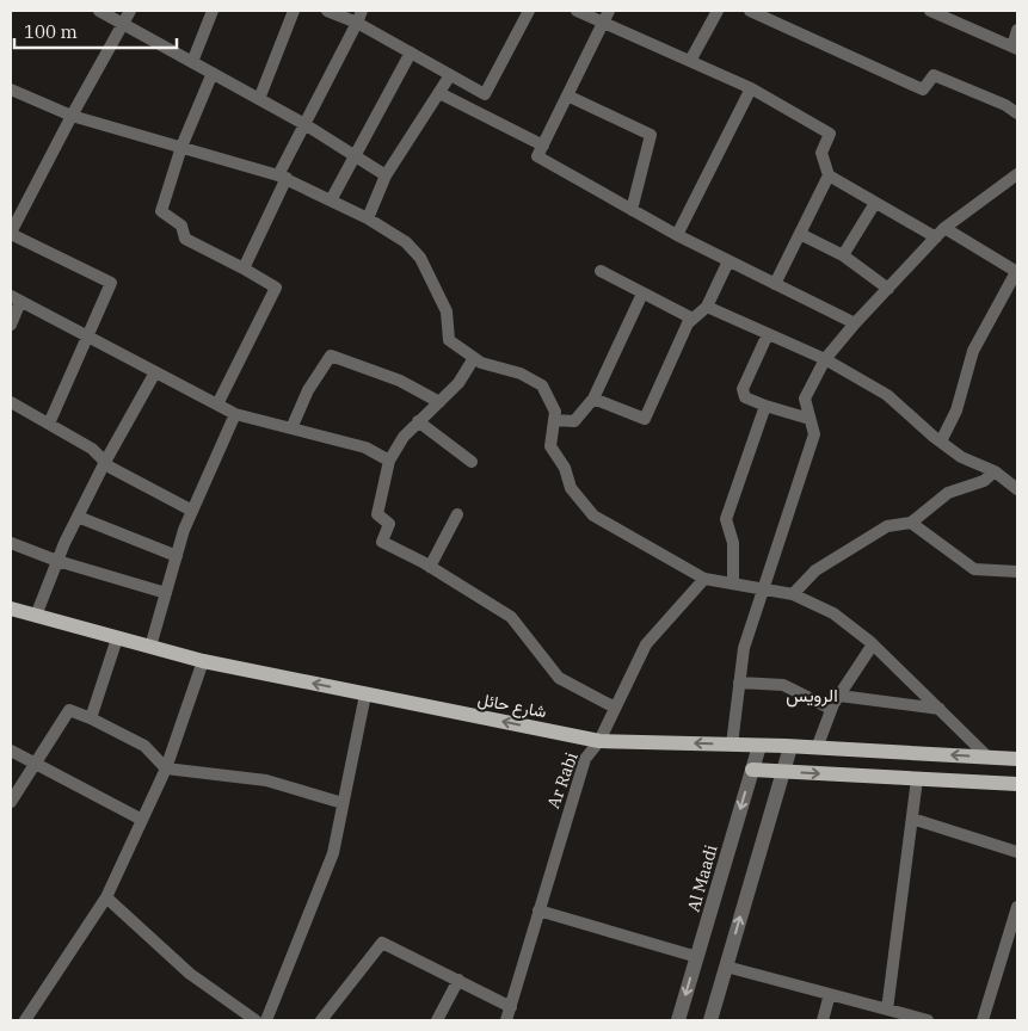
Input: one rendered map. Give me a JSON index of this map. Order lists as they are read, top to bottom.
{
  "streets": {
    "main road": ["شارع حائل"],
    "street": ["Ar Rabi", "Al Maadi"]
  },
  "crossings": [
    ["شارع حائل", "Ar Rabi"],
    ["شارع حائل", "Al Maadi"]
  ],
  "one_way": ["شارع حائل"],
  "districts": ["الرويس"],
  "scale_bar": "100 m"
}
